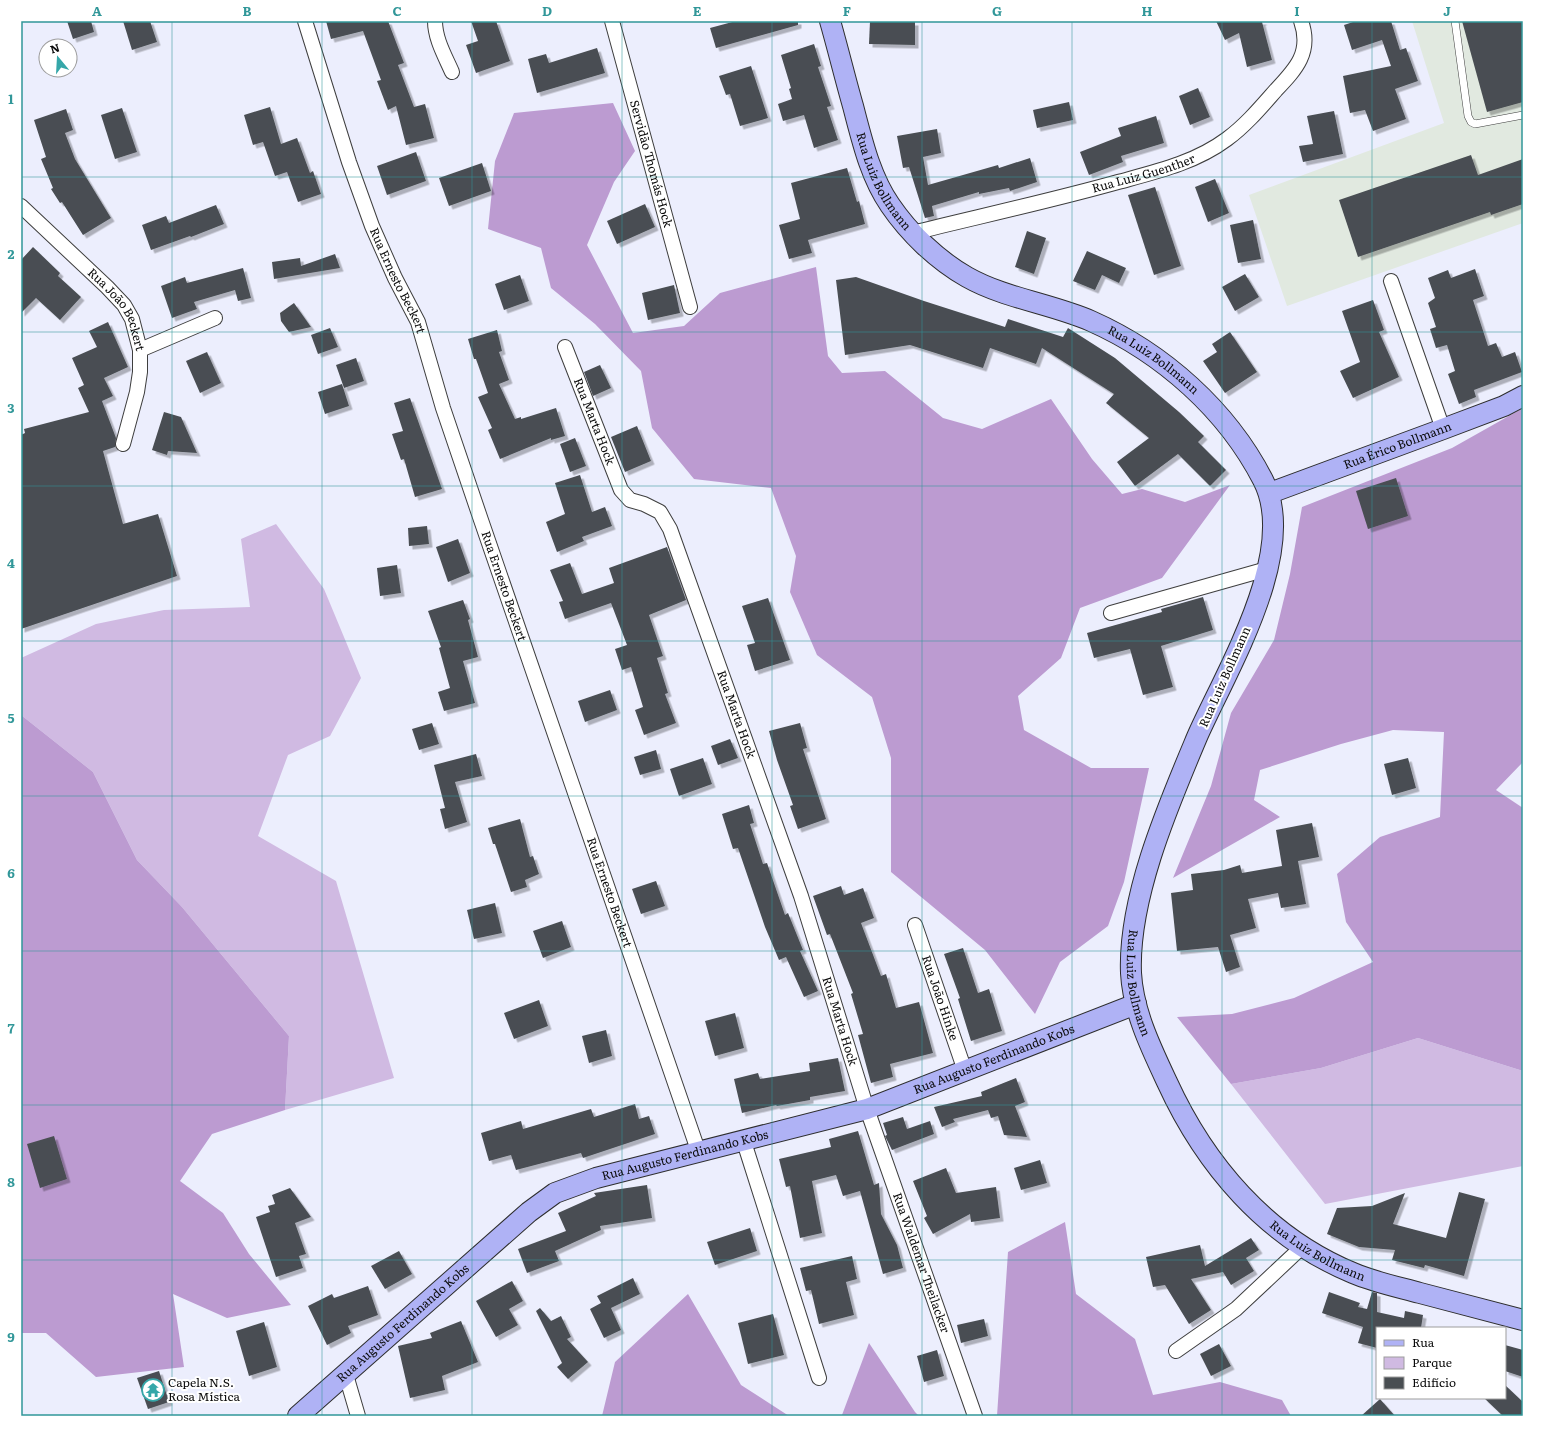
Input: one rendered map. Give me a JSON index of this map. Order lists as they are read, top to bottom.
{
  "streets": {
    "main road": ["Rua Luiz Bollmann", "Rua Érico Bollmann", "Rua Augusto Ferdinando Kobs"],
    "street": [
      "Servidão Thomás Hock",
      "Rua Luiz Guenther",
      "Rua Ernesto Beckert",
      "Rua João Beckert",
      "Rua Marta Hock",
      "Rua João Hinke",
      "Rua Waldemar Theilacker"
    ]
  },
  "crossings": [
    ["Rua Luiz Guenther", "Rua Luiz Bollmann"],
    ["Rua Luiz Bollmann", "Rua Érico Bollmann"],
    ["Rua Luiz Bollmann", "Rua Augusto Ferdinando Kobs"],
    ["Rua Ernesto Beckert", "Rua Augusto Ferdinando Kobs"],
    ["Rua Marta Hock", "Rua Augusto Ferdinando Kobs"],
    ["Rua Marta Hock", "Rua Waldemar Theilacker"],
    ["Rua João Hinke", "Rua Augusto Ferdinando Kobs"],
    ["Rua Augusto Ferdinando Kobs", "Rua Waldemar Theilacker"]
  ],
  "places": {
    "temple": ["Capela N.S. Rosa Mística"]
  },
  "legend": ["Rua", "Parque", "Edifício"],
  "north": "top",
  "grid": {
    "columns": [
      "A",
      "B",
      "C",
      "D",
      "E",
      "F",
      "G",
      "H",
      "I",
      "J"
    ],
    "rows": [
      "1",
      "2",
      "3",
      "4",
      "5",
      "6",
      "7",
      "8",
      "9"
    ]
  }
}
